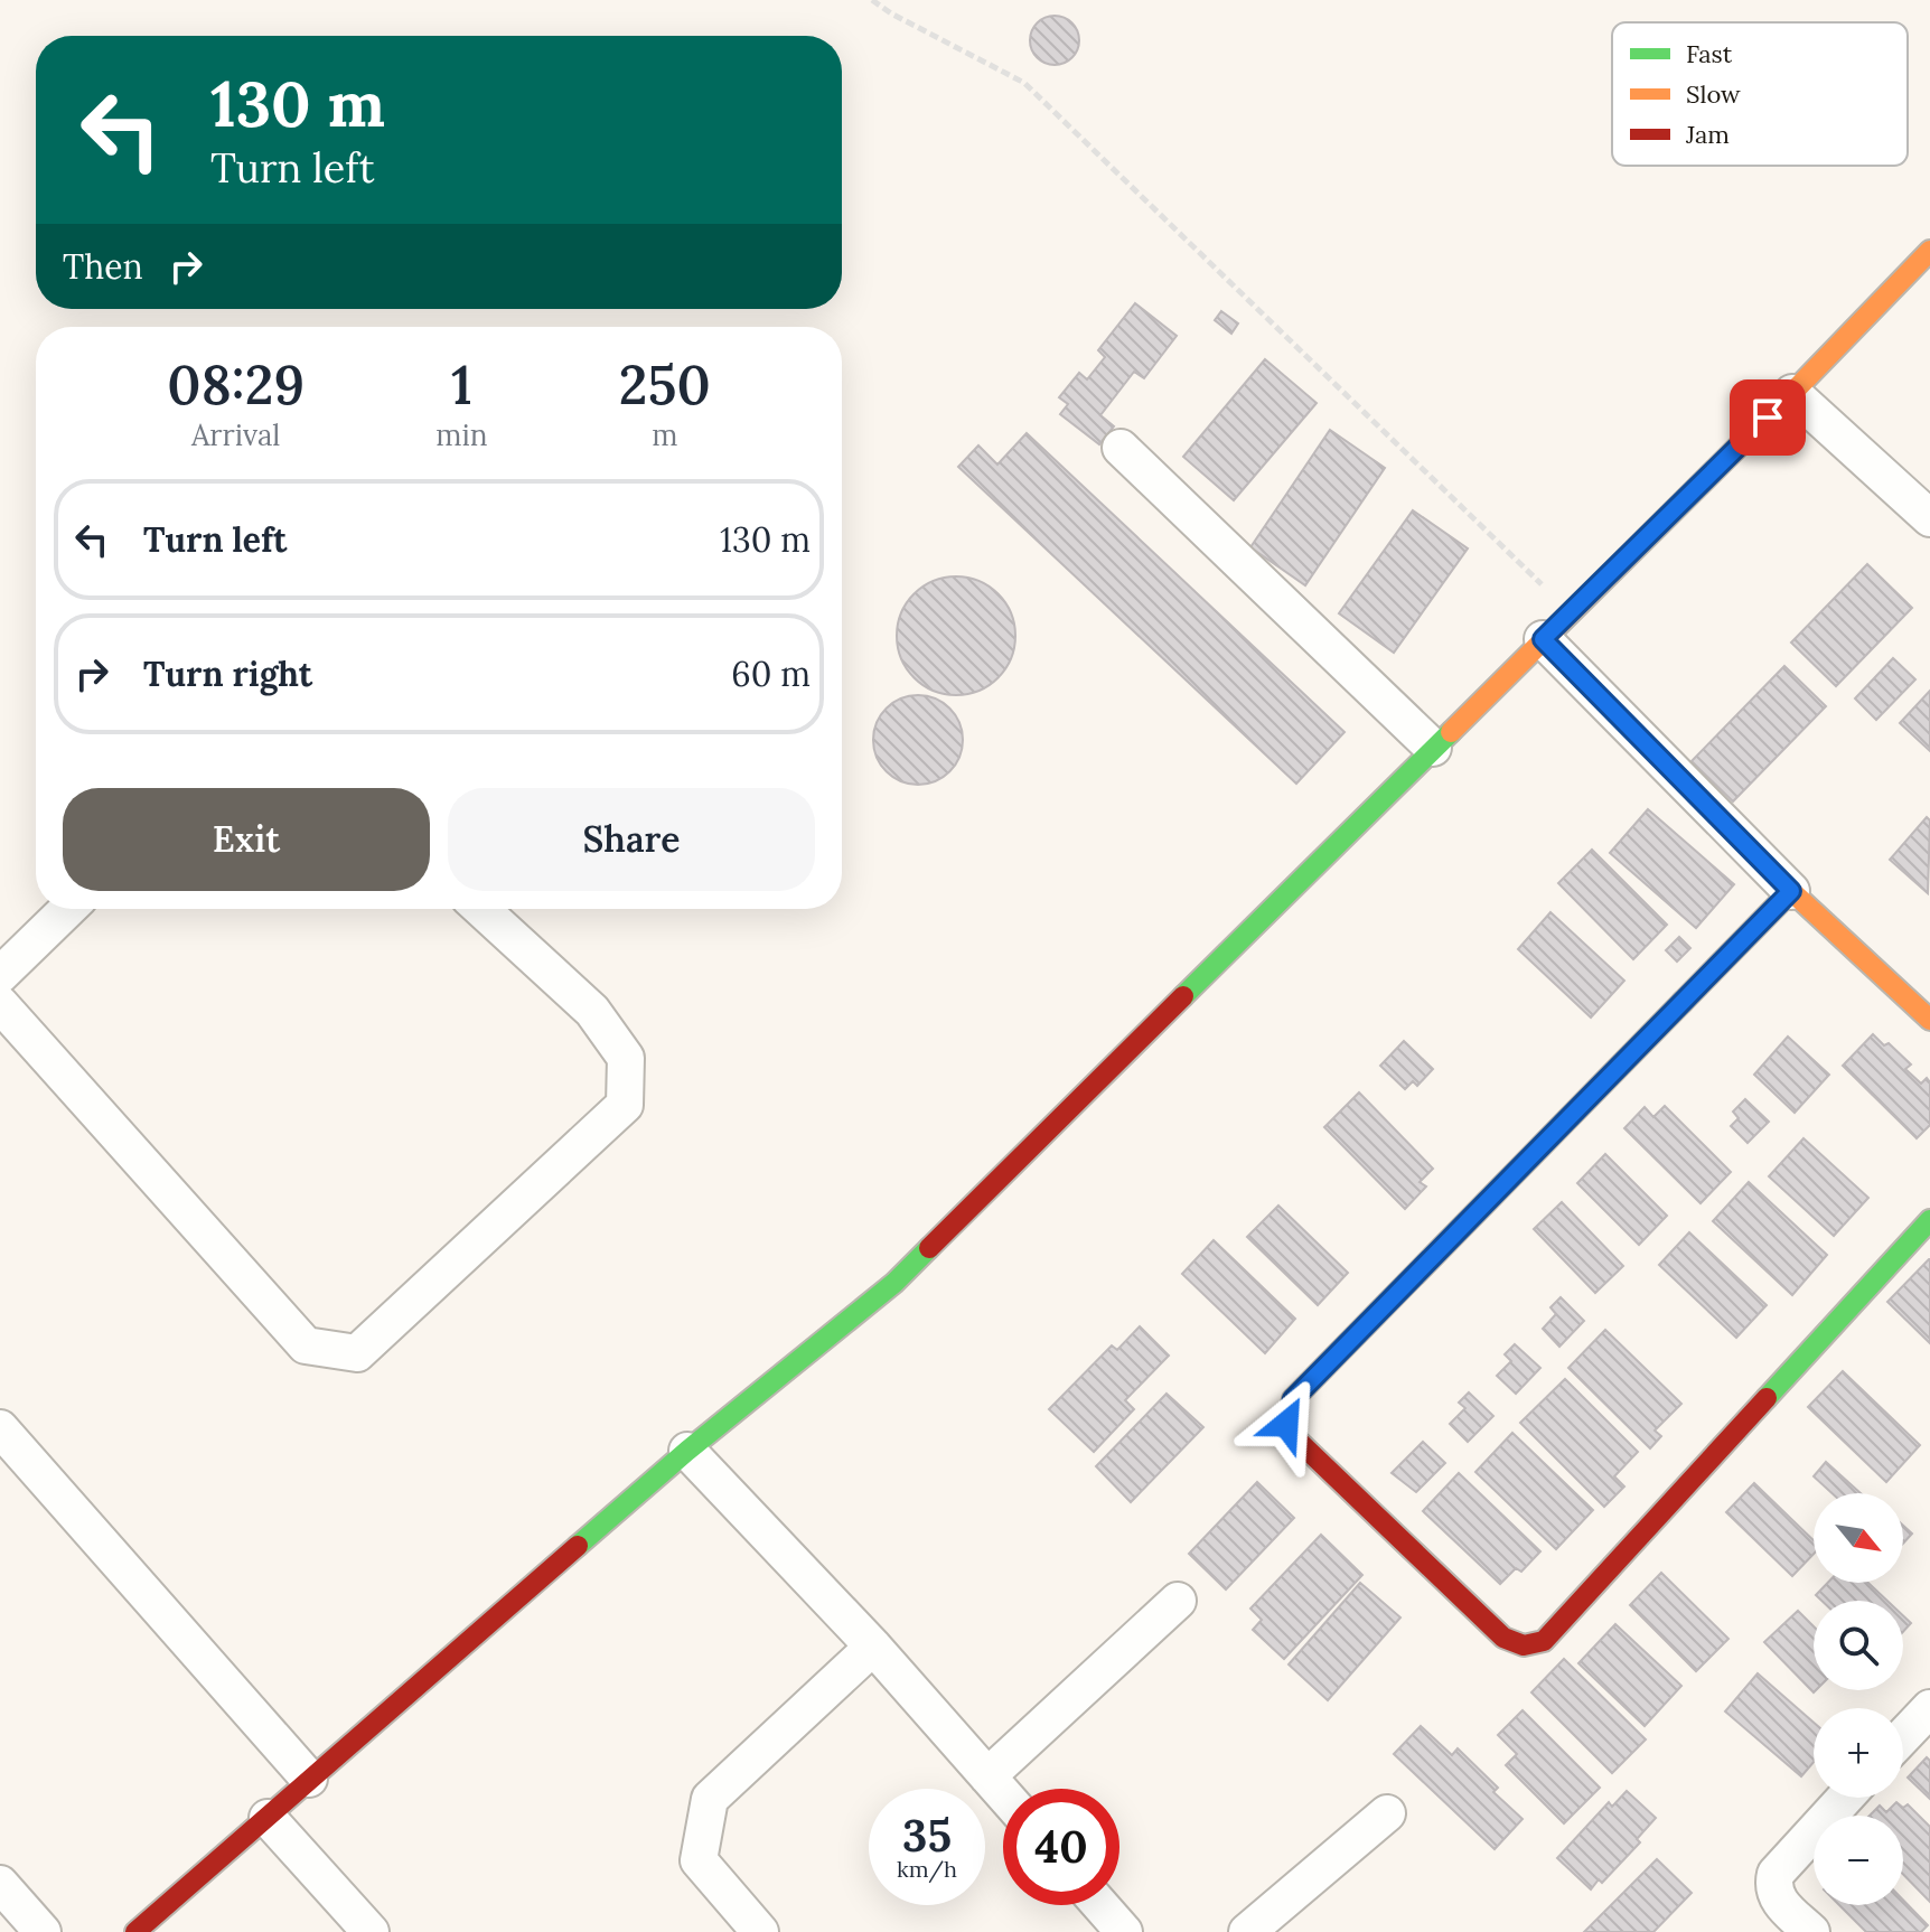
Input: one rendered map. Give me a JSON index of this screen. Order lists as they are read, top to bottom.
{
  "legend": ["Fast", "Slow", "Jam"],
  "north": "bottom right",
  "page": {
    "turn": ["130 m", "Turn left"],
    "then": "Then",
    "eta": [
      "08:29",
      "Arrival",
      "1",
      "min",
      "250",
      "m"
    ],
    "list": [
      {
        "name": "Turn left",
        "value": "130 m"
      },
      {
        "name": "Turn right",
        "value": "60 m"
      }
    ],
    "buttons": ["Exit", "Share"],
    "map_buttons": ["+", "−"],
    "speed": "35 km/h",
    "limit": "40"
  }
}
